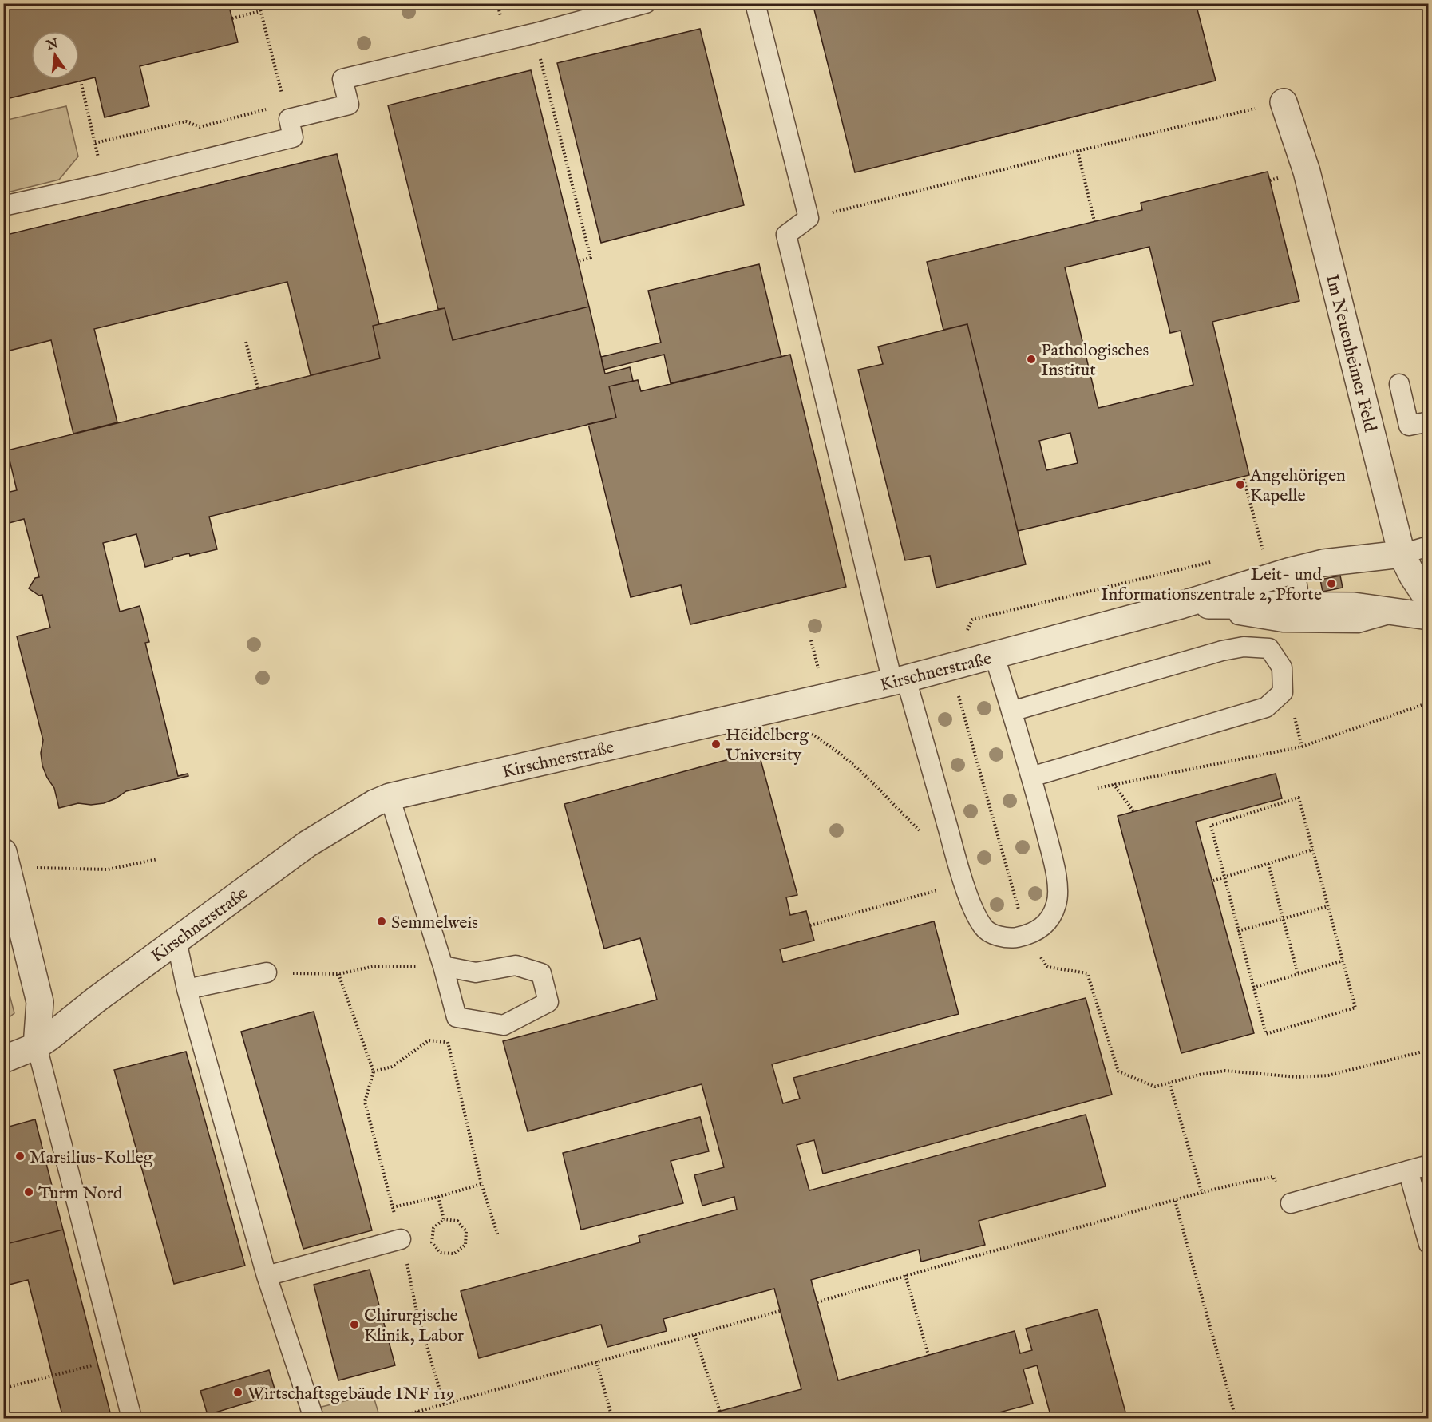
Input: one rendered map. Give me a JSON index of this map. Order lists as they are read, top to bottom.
{
  "streets": {
    "street": ["Im Neuenheimer Feld", "Kirschnerstraße"]
  },
  "crossings": [
    ["Im Neuenheimer Feld", "Kirschnerstraße"]
  ],
  "places": [
    "Pathologisches Institut",
    "Angehörigen Kapelle",
    "Leit- und Informationszentrale 2, Pforte",
    "Heidelberg University",
    "Semmelweis",
    "Marsilius-Kolleg",
    "Turm Nord",
    "Chirurgische Klinik, Labor",
    "Wirtschaftsgebäude INF 119"
  ],
  "north": "top"
}
